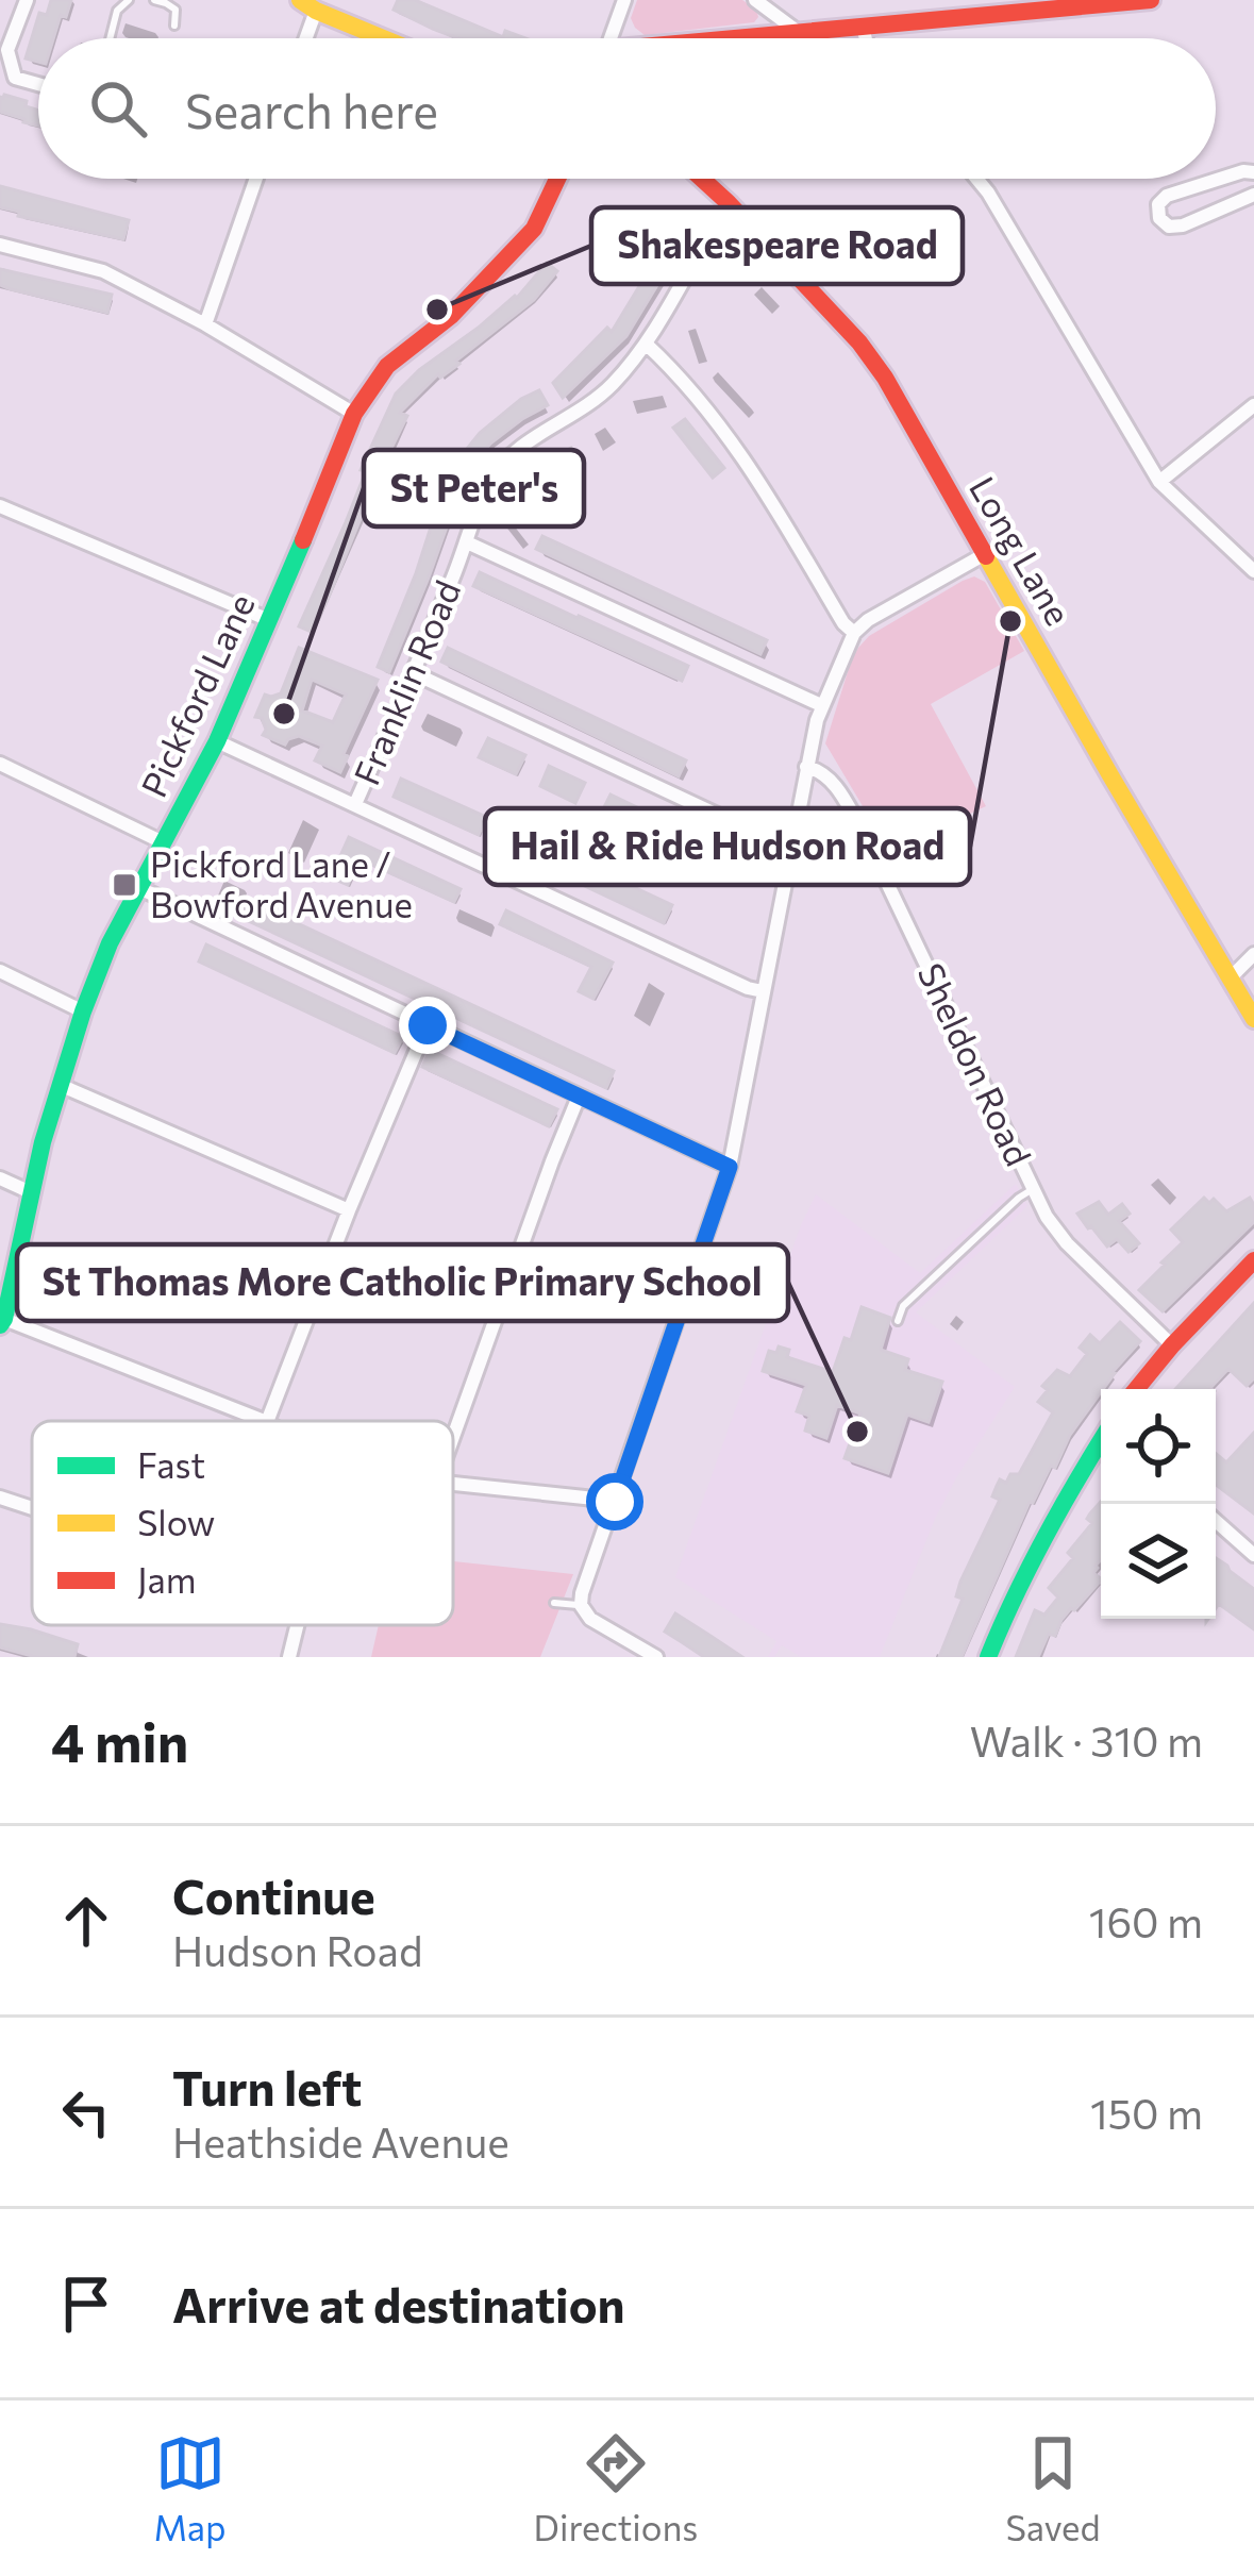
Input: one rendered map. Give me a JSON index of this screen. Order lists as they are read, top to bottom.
{
  "streets": {
    "street": [
      "Long Lane",
      "Franklin Road",
      "Pickford Lane",
      "Sheldon Road"
    ]
  },
  "crossings": [
    ["Long Lane", "Franklin Road"]
  ],
  "places": {
    "other": [
      "Shakespeare Road",
      "Hail & Ride Hudson Road",
      "St Peter's",
      "St Thomas More Catholic Primary School"
    ],
    "transit": ["Pickford Lane / Bowford Avenue"]
  },
  "legend": ["Fast", "Slow", "Jam"],
  "page": {
    "search": "Search here",
    "heading": ["4 min", "Walk · 310 m"],
    "list": [
      ["Continue", "Hudson Road", "160 m"],
      ["Turn left", "Heathside Avenue", "150 m"],
      "Arrive at destination"
    ],
    "nav": ["Map", "Directions", "Saved"]
  }
}
